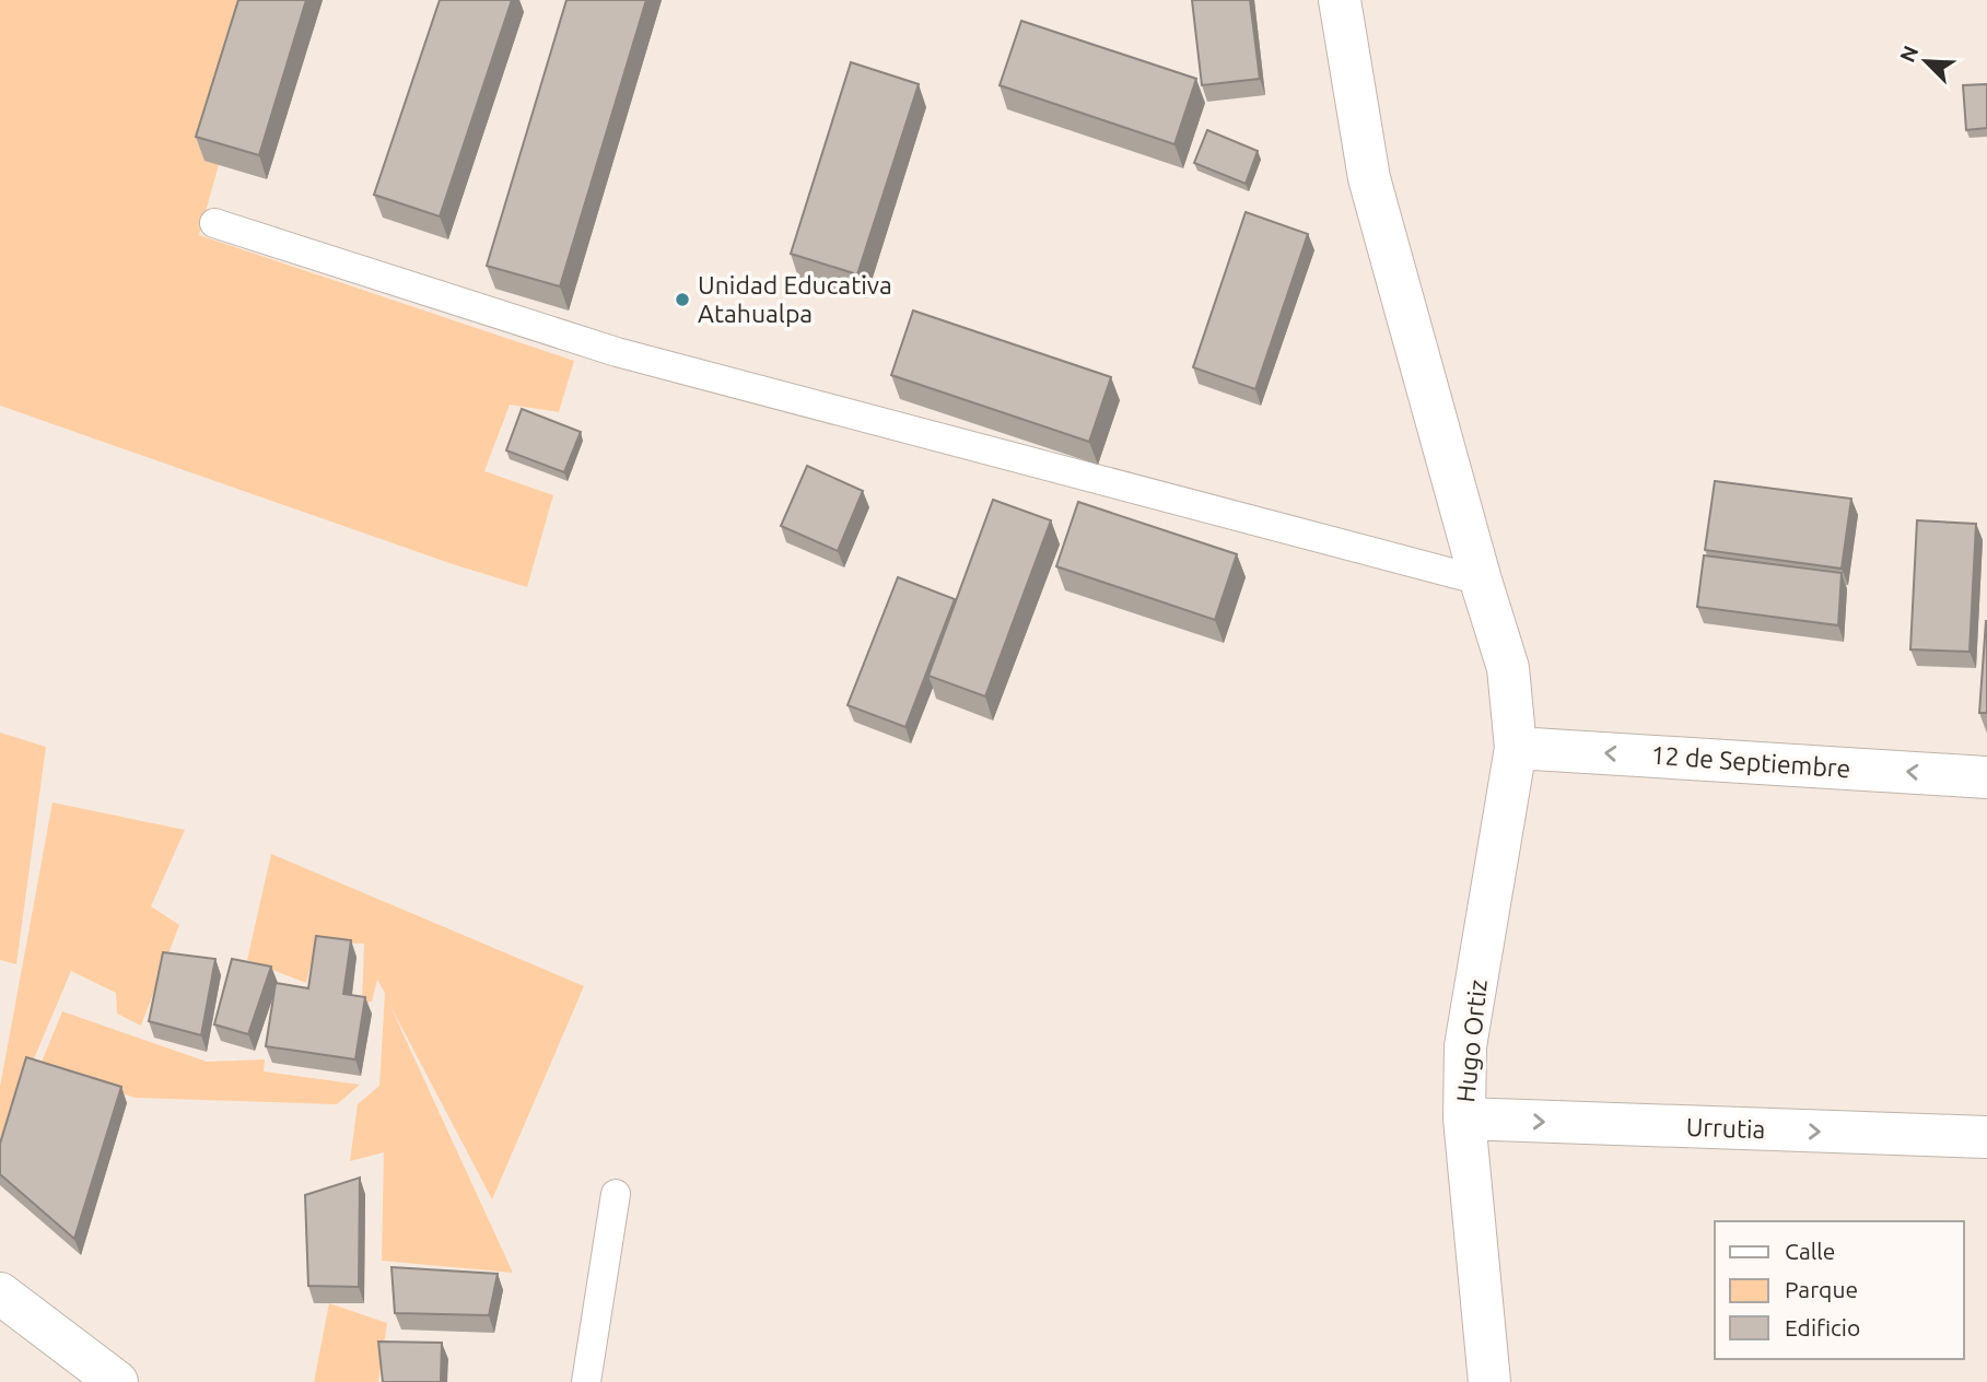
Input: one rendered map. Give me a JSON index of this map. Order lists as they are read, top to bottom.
{
  "streets": {
    "street": ["12 de Septiembre", "Hugo Ortiz", "Urrutia"]
  },
  "crossings": [
    ["12 de Septiembre", "Hugo Ortiz"],
    ["Hugo Ortiz", "Urrutia"]
  ],
  "one_way": ["12 de Septiembre", "Urrutia"],
  "places": ["Unidad Educativa Atahualpa"],
  "legend": ["Calle", "Parque", "Edificio"],
  "north": "top left"
}
